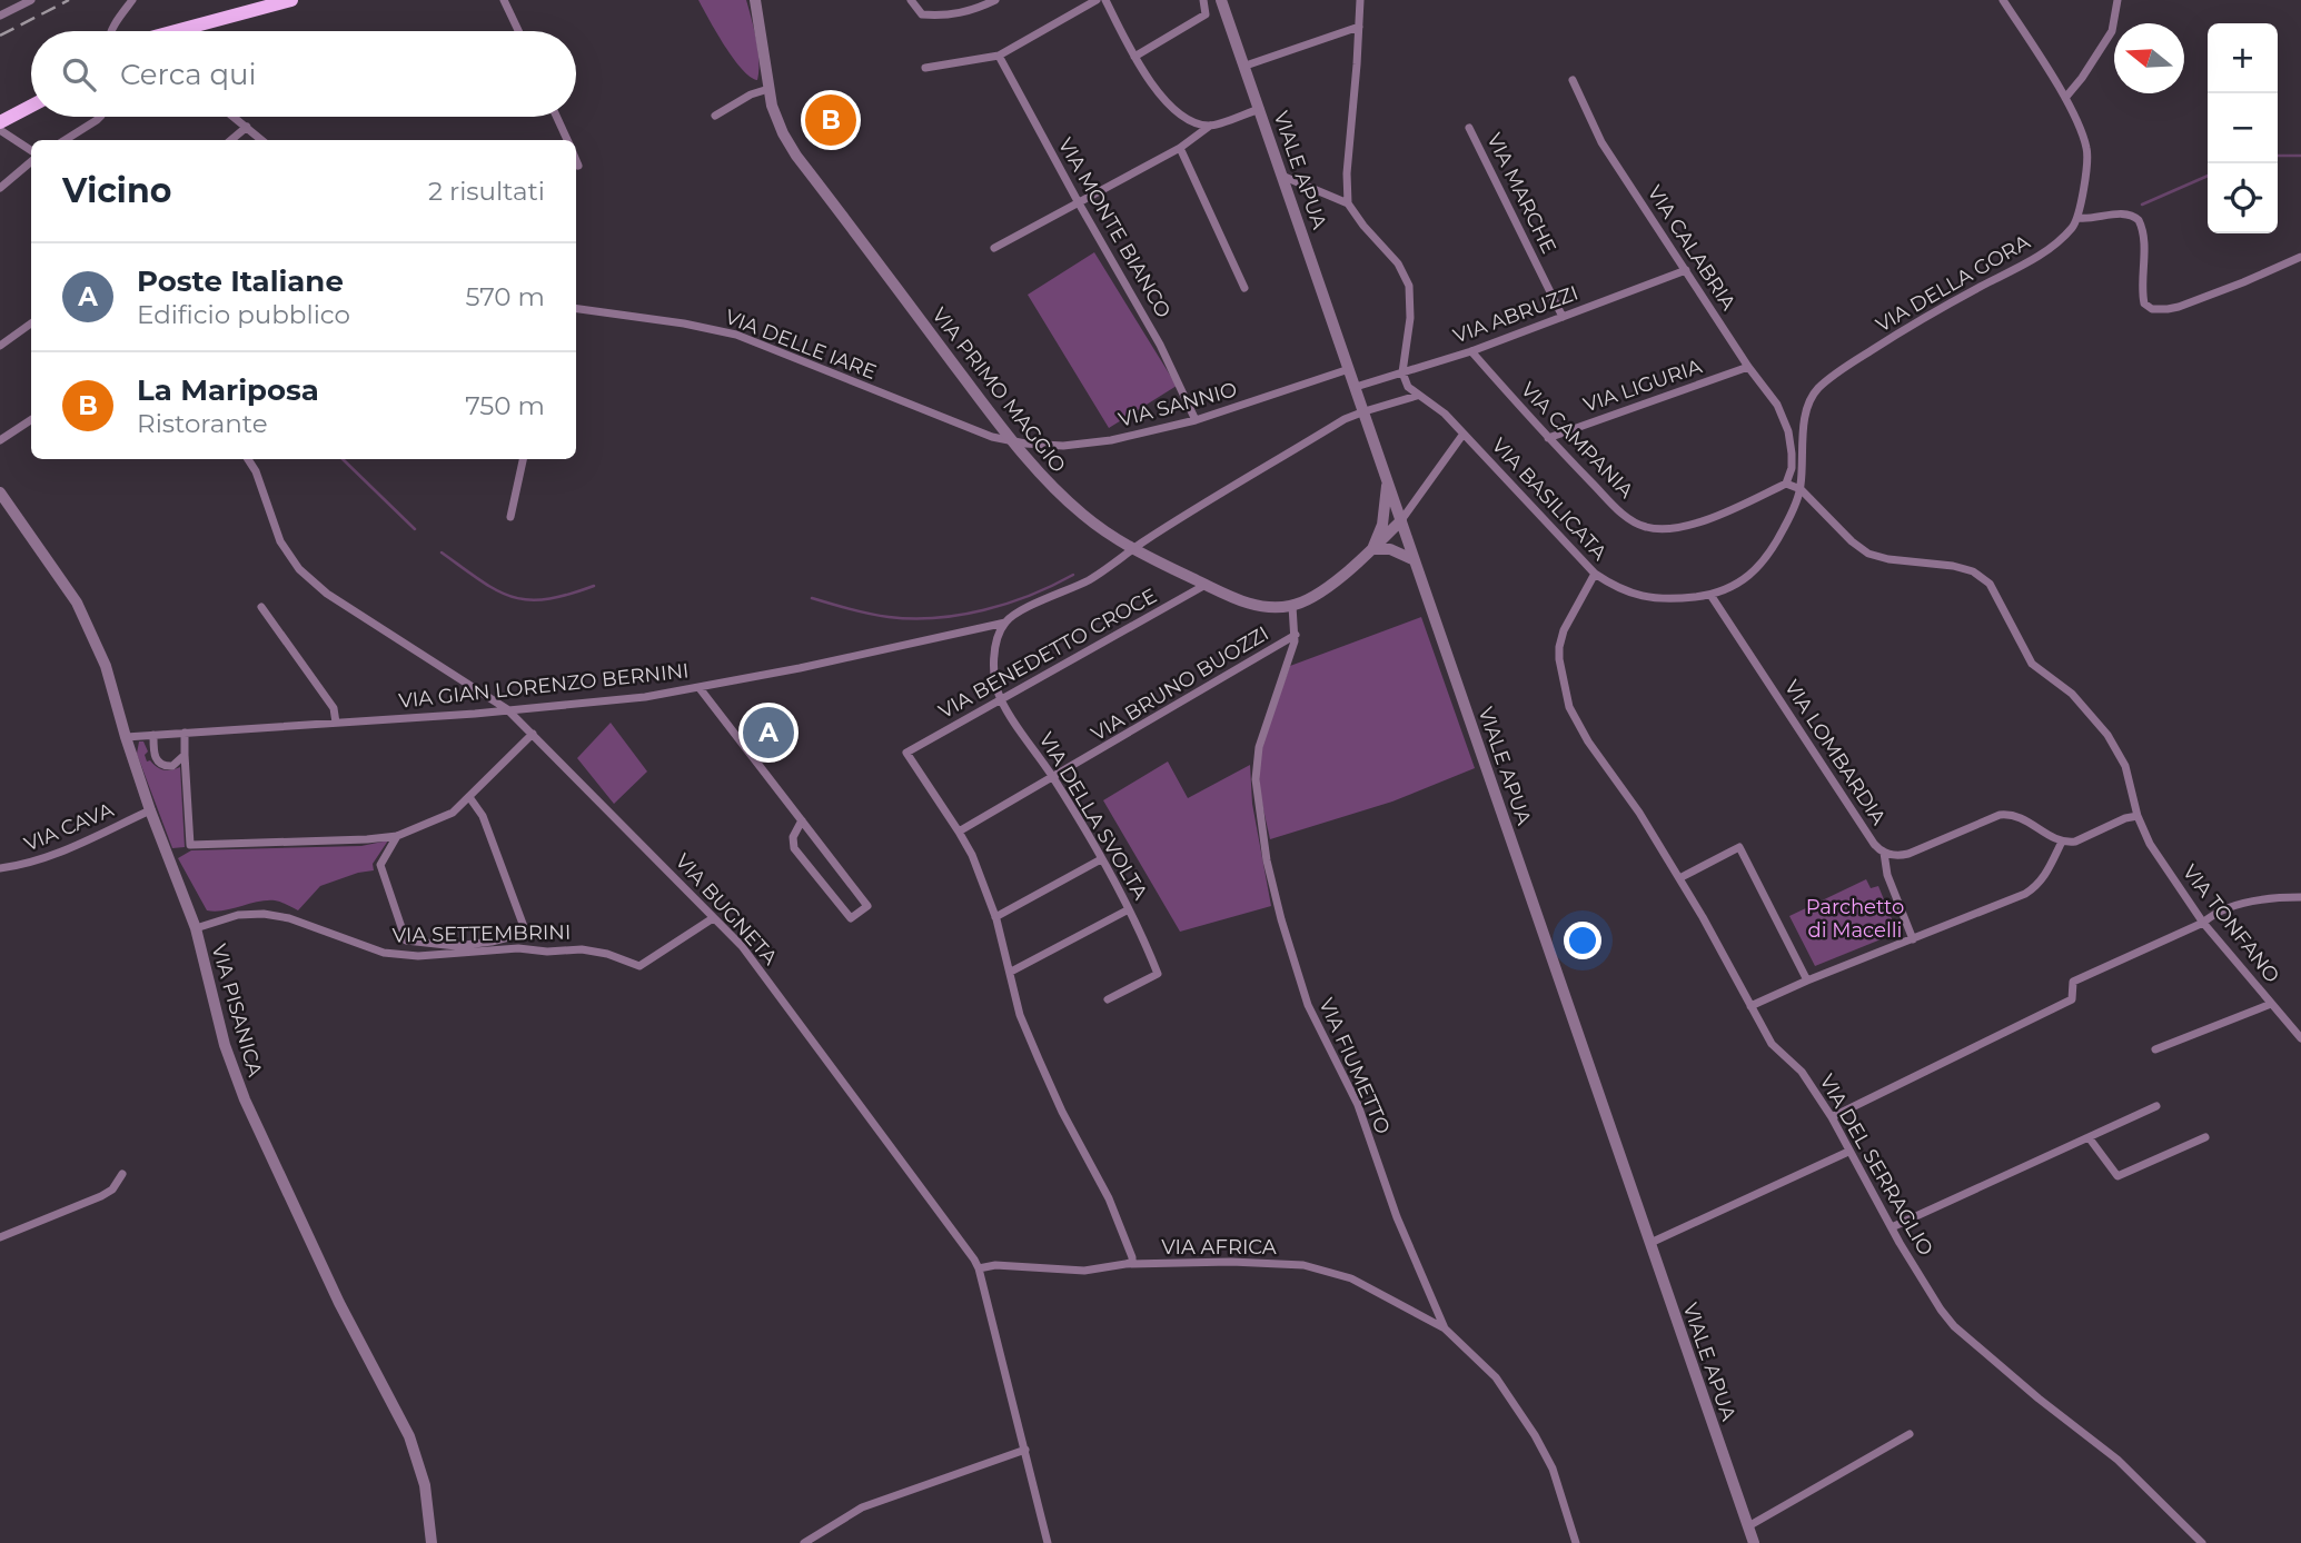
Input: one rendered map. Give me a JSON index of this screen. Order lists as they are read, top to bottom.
{
  "streets": {
    "street": [
      "VIALE APUA",
      "VIA MARCHE",
      "VIA MONTE BIANCO",
      "VIA CALABRIA",
      "VIA DELLA GORA",
      "VIA ABRUZZI",
      "VIA DELLE IARE",
      "VIA LIGURIA",
      "VIA PRIMO MAGGIO",
      "VIA SANNIO",
      "VIA CAMPANIA",
      "VIA BASILICATA",
      "VIA BENEDETTO CROCE",
      "VIA BRUNO BUOZZI",
      "VIA GIAN LORENZO BERNINI",
      "VIA LOMBARDIA",
      "VIA DELLA SVOLTA",
      "VIA CAVA",
      "VIA BUGNETA",
      "VIA TONFANO",
      "VIA SETTEMBRINI",
      "VIA PISANICA",
      "VIA FIUMETTO",
      "VIA DEL SERRAGLIO",
      "VIA AFRICA"
    ]
  },
  "crossings": [
    ["VIALE APUA", "VIA ABRUZZI"],
    ["VIALE APUA", "VIA PRIMO MAGGIO"],
    ["VIALE APUA", "VIA SANNIO"],
    ["VIALE APUA", "VIA GIAN LORENZO BERNINI"],
    ["VIA MARCHE", "VIA ABRUZZI"],
    ["VIA MONTE BIANCO", "VIA SANNIO"],
    ["VIA CALABRIA", "VIA ABRUZZI"],
    ["VIA CALABRIA", "VIA LIGURIA"],
    ["VIA CALABRIA", "VIA CAMPANIA"],
    ["VIA DELLA GORA", "VIA BASILICATA"],
    ["VIA DELLA GORA", "VIA TONFANO"],
    ["VIA ABRUZZI", "VIA CAMPANIA"],
    ["VIA ABRUZZI", "VIA BASILICATA"],
    ["VIA DELLE IARE", "VIA PRIMO MAGGIO"],
    ["VIA DELLE IARE", "VIA SANNIO"],
    ["VIA LIGURIA", "VIA CAMPANIA"],
    ["VIA PRIMO MAGGIO", "VIA SANNIO"],
    ["VIA PRIMO MAGGIO", "VIA BENEDETTO CROCE"],
    ["VIA PRIMO MAGGIO", "VIA GIAN LORENZO BERNINI"],
    ["VIA PRIMO MAGGIO", "VIA FIUMETTO"],
    ["VIA BASILICATA", "VIA LOMBARDIA"],
    ["VIA BASILICATA", "VIA TONFANO"],
    ["VIA BASILICATA", "VIA DEL SERRAGLIO"],
    ["VIA BENEDETTO CROCE", "VIA BRUNO BUOZZI"],
    ["VIA BENEDETTO CROCE", "VIA DELLA SVOLTA"],
    ["VIA BRUNO BUOZZI", "VIA DELLA SVOLTA"],
    ["VIA BRUNO BUOZZI", "VIA FIUMETTO"],
    ["VIA GIAN LORENZO BERNINI", "VIA DELLA SVOLTA"],
    ["VIA GIAN LORENZO BERNINI", "VIA BUGNETA"],
    ["VIA GIAN LORENZO BERNINI", "VIA PISANICA"],
    ["VIA CAVA", "VIA PISANICA"],
    ["VIA BUGNETA", "VIA SETTEMBRINI"],
    ["VIA BUGNETA", "VIA AFRICA"],
    ["VIA SETTEMBRINI", "VIA PISANICA"],
    ["VIA FIUMETTO", "VIA AFRICA"]
  ],
  "parks": ["Parchetto di Macelli"],
  "north": "left",
  "page": {
    "map_buttons": ["+", "−"],
    "search": "Cerca qui",
    "pins": ["B", "A"],
    "heading": ["Vicino", "2 risultati"],
    "list": [
      {
        "mark": "A",
        "name": "Poste Italiane",
        "note": "Edificio pubblico",
        "value": "570 m"
      },
      {
        "mark": "B",
        "name": "La Mariposa",
        "note": "Ristorante",
        "value": "750 m"
      }
    ]
  }
}
